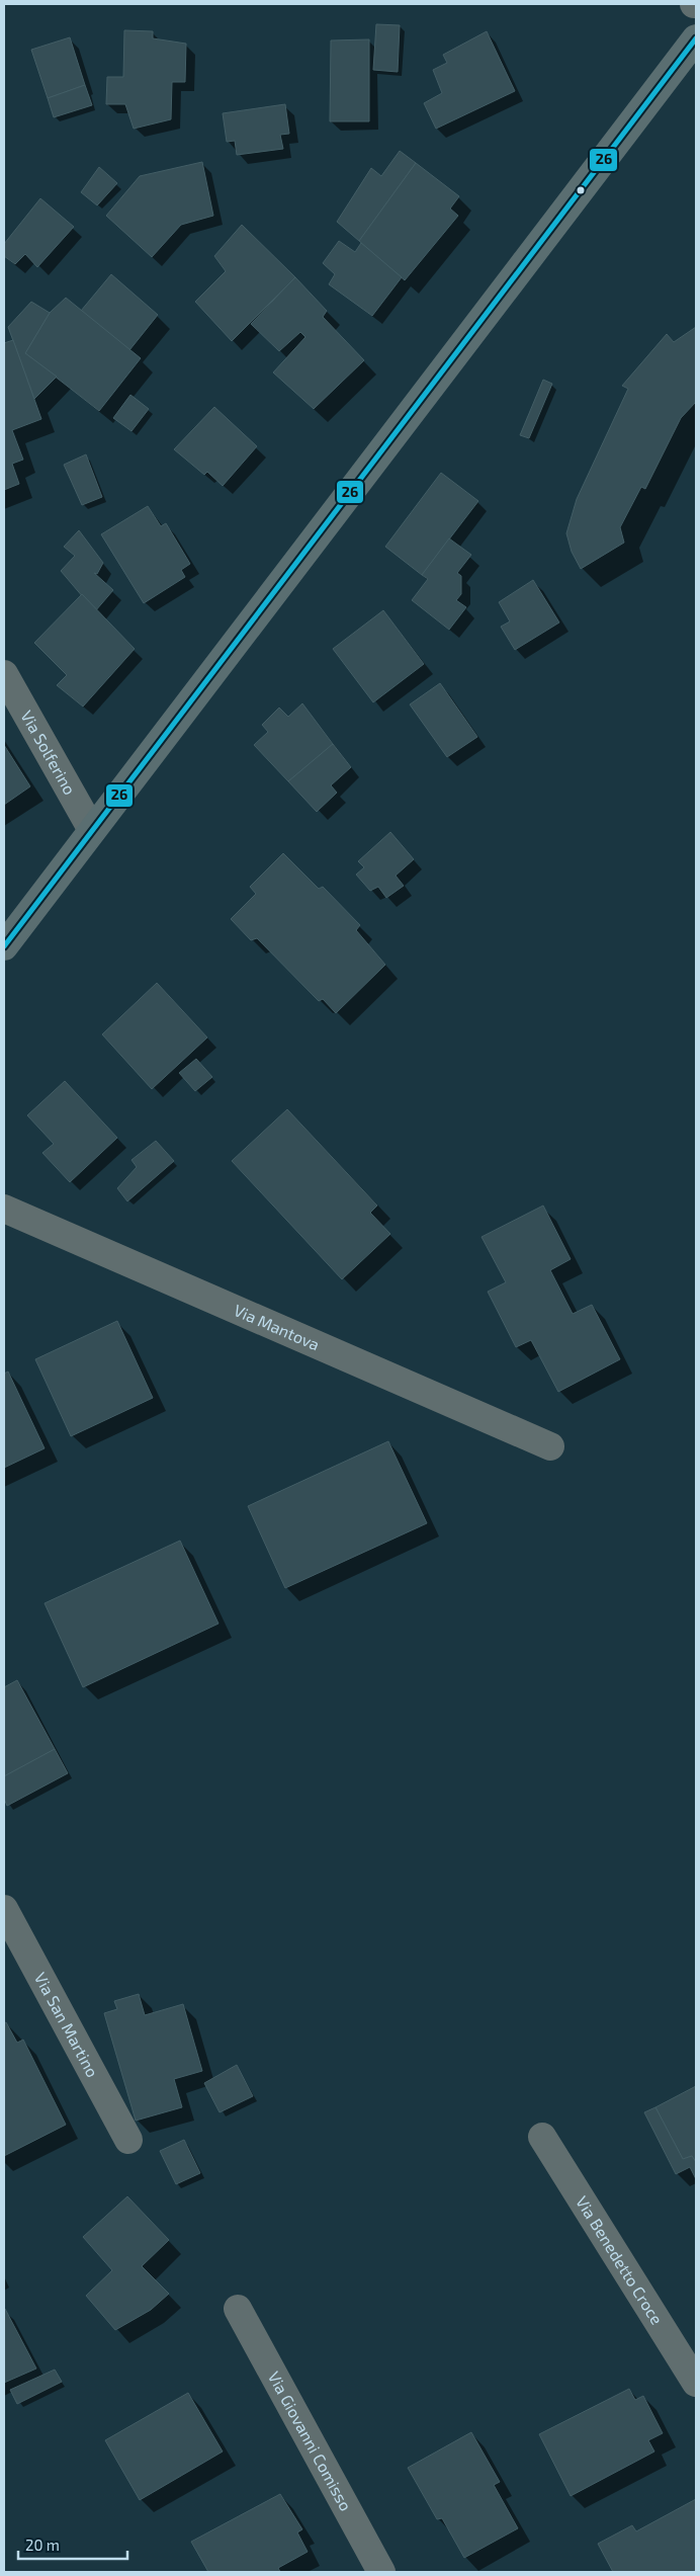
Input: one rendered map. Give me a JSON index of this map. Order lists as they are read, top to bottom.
{
  "streets": {
    "street": [
      "Via Solferino",
      "Via Mantova",
      "Via San Martino",
      "Via Benedetto Croce",
      "Via Giovanni Comisso"
    ]
  },
  "lines": ["transit line 26"],
  "scale_bar": "20 m"
}
